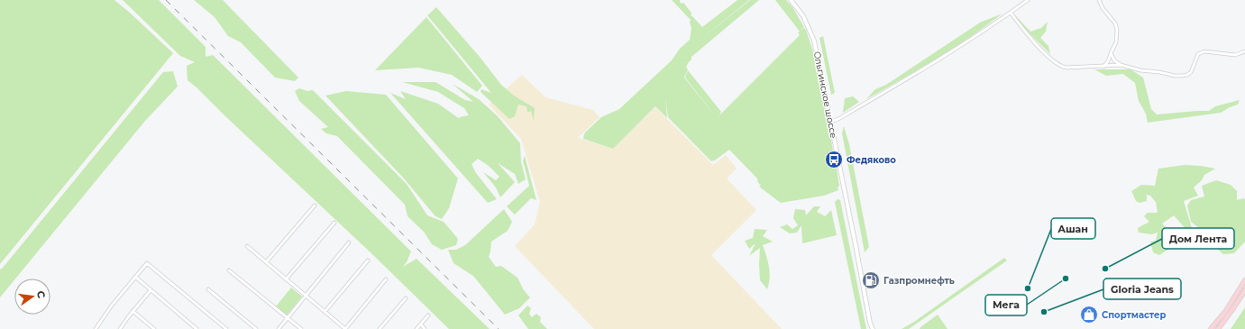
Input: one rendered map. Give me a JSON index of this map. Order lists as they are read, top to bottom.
{
  "streets": {
    "main road": ["Ольгинское шоссе"]
  },
  "places": {
    "bus stop": ["Федяково"],
    "other": [
      "Дом Лента",
      "Мега",
      "Ашан",
      "Gloria Jeans"
    ],
    "fuel station": ["Газпромнефть"],
    "shop": ["Спортмастер"]
  },
  "north": "right"
}
